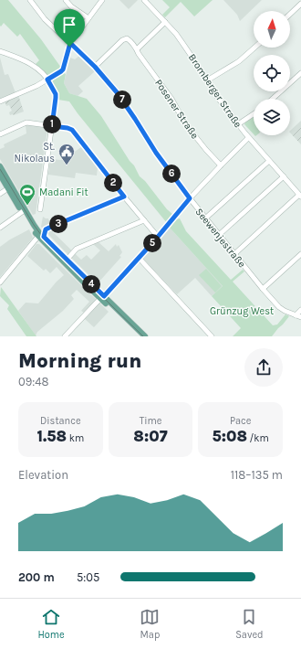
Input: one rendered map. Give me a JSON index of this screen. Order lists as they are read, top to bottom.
{
  "streets": {
    "street": ["Bromberger Straße", "Posener Straße", "Seewenjestraße"]
  },
  "crossings": [
    ["Posener Straße", "Seewenjestraße"]
  ],
  "parks": ["Grünzug West"],
  "places": {
    "public building": ["St. Nikolaus"],
    "sports": ["Madani Fit"]
  },
  "north": "top",
  "page": {
    "pins": [
      "7",
      "1",
      "6",
      "2",
      "3",
      "5",
      "4"
    ],
    "heading": ["Morning run", "09:48"],
    "stats": [
      ["Distance", "1.58 km"],
      ["Time", "8:07"],
      ["Pace", "5:08 /km"]
    ],
    "chart": ["Elevation", "118–135 m"],
    "list": [
      {
        "name": "200 m",
        "note": "5:05"
      }
    ],
    "tabs": ["Home", "Map", "Saved"]
  }
}
